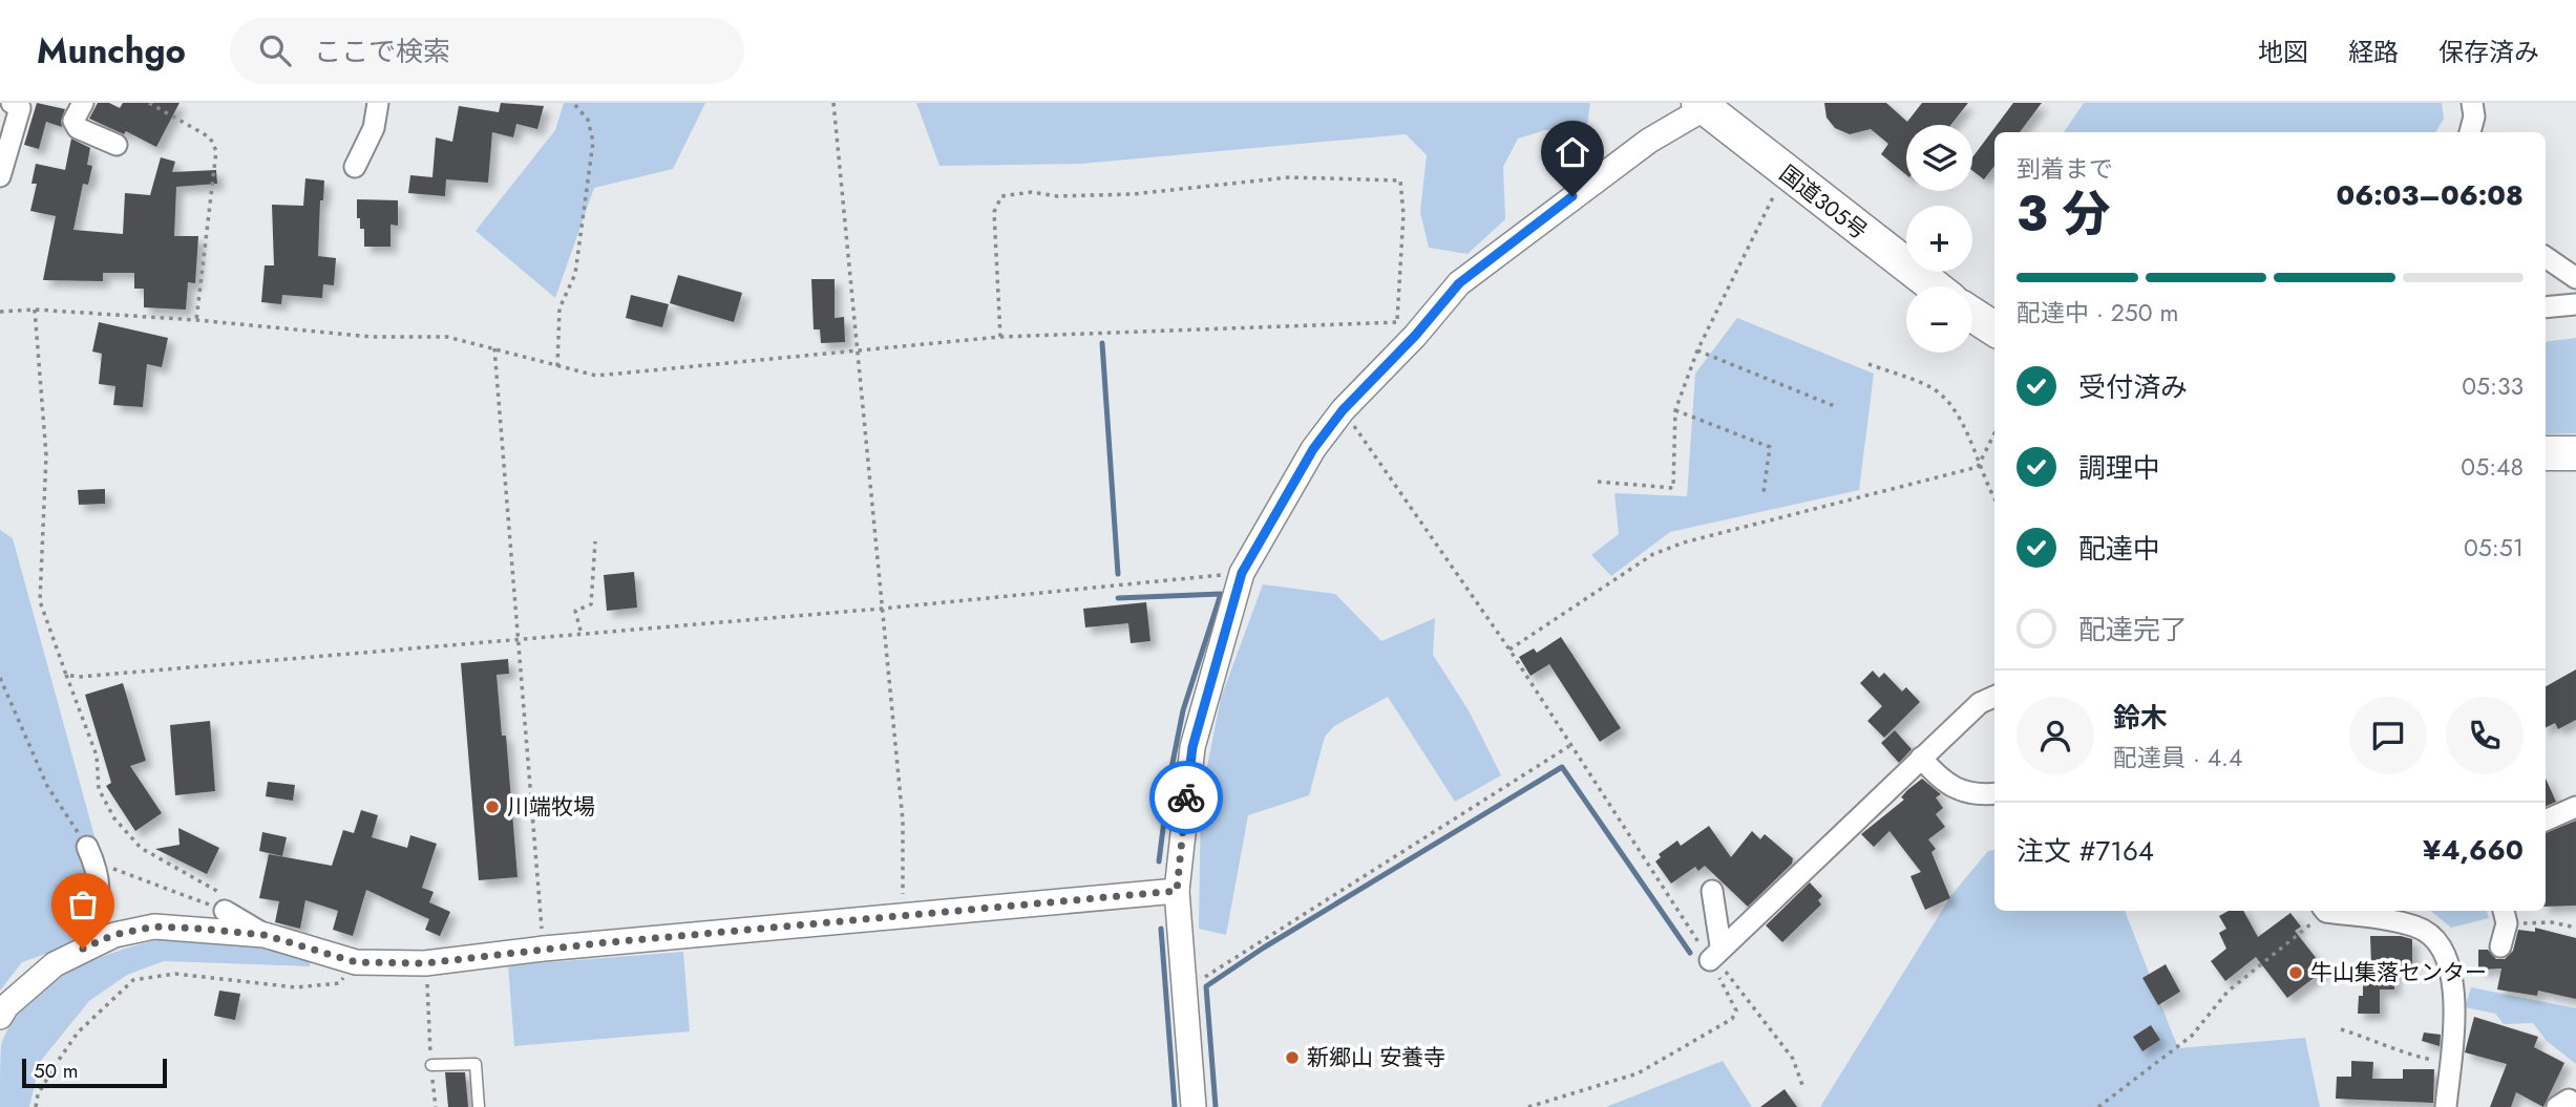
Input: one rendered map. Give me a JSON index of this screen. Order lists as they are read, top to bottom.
{
  "streets": {
    "highway": ["国道305号"]
  },
  "places": ["川端牧場", "牛山集落センター", "新郷山 安養寺"],
  "scale_bar": "50 m",
  "page": {
    "header": "Munchgo",
    "search": "ここで検索",
    "nav": ["地図", "経路", "保存済み"],
    "map_buttons": ["+", "−"],
    "heading": ["3 分", "到着まで", "06:03–06:08"],
    "panel": [
      "鈴木",
      "配達員 · 4.4",
      "注文 #7164",
      "¥4,660"
    ],
    "bar": "配達中 · 250 m",
    "list": [
      ["受付済み", "05:33"],
      ["調理中", "05:48"],
      ["配達中", "05:51"],
      "配達完了"
    ],
    "scale": "50 m"
  }
}
